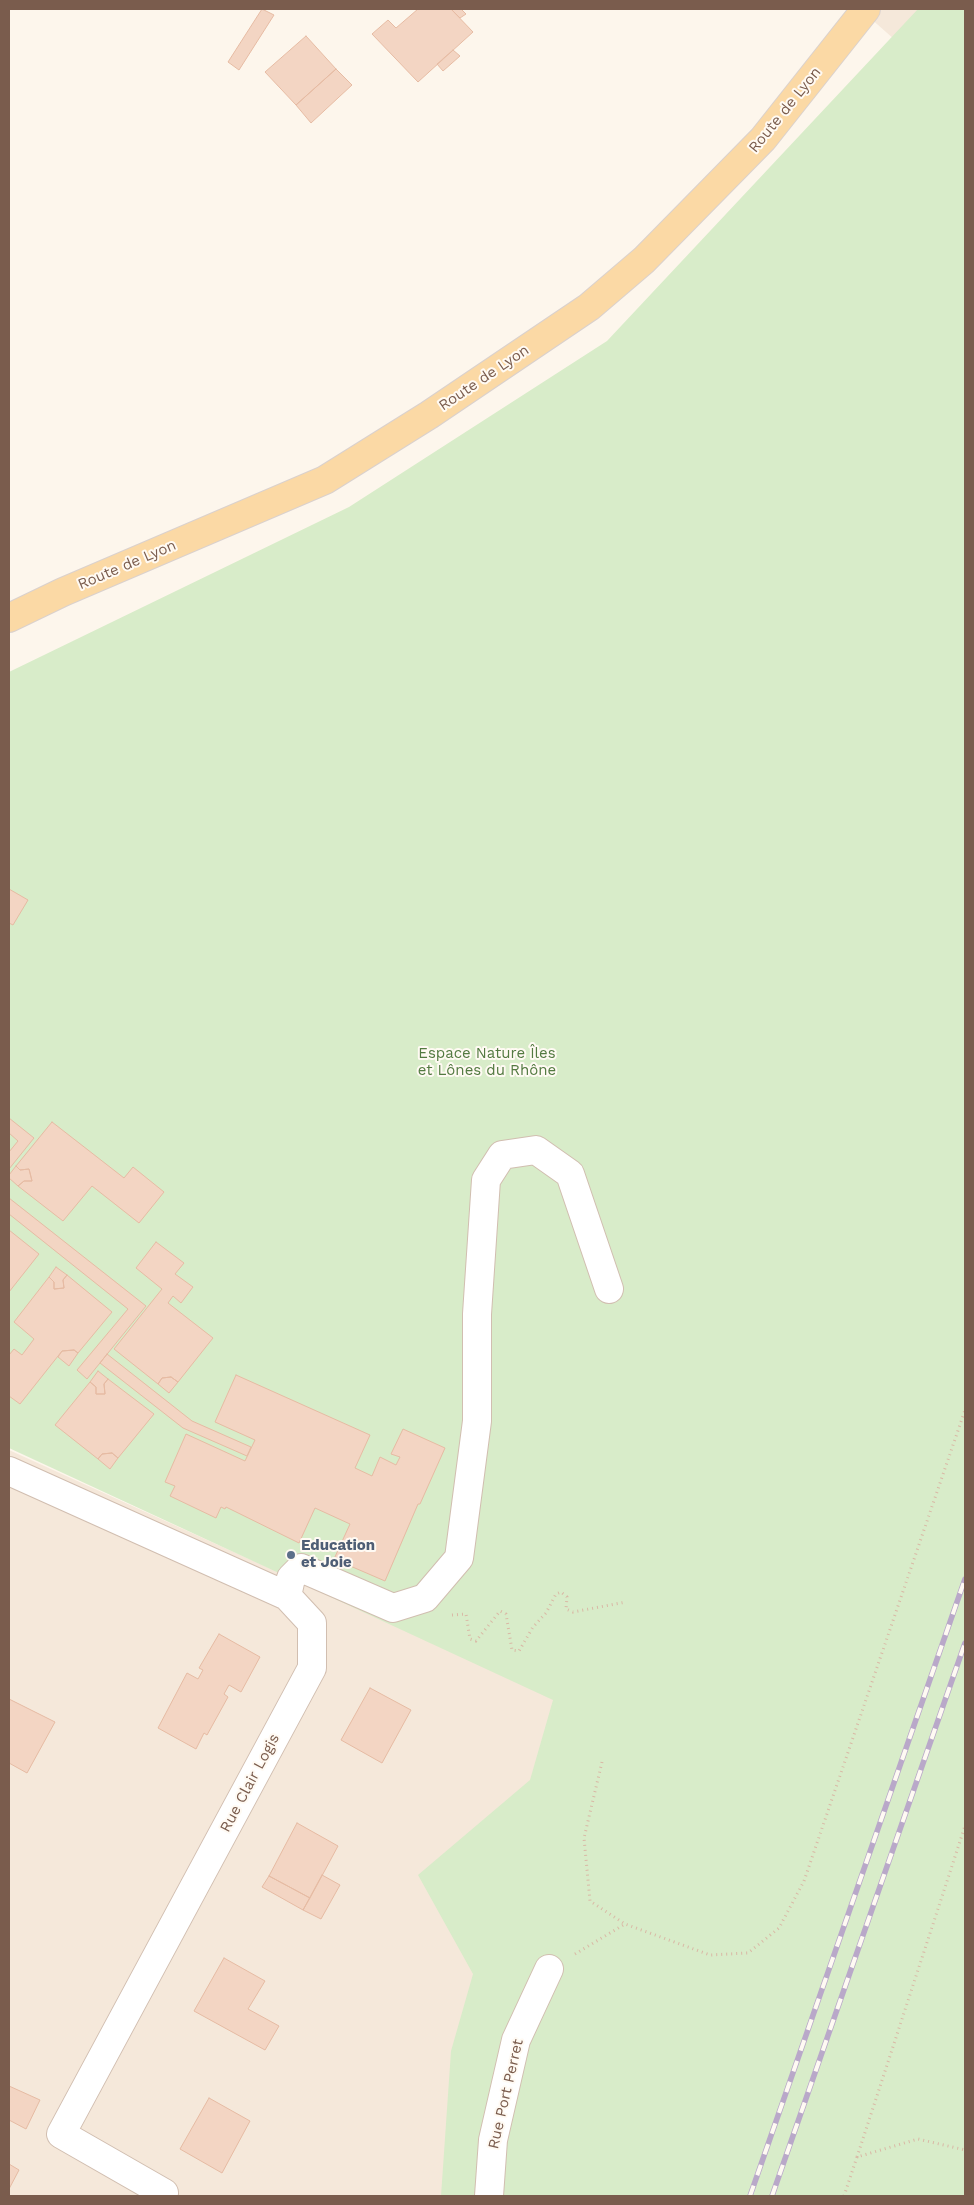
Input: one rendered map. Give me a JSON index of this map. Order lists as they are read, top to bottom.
{
  "streets": {
    "main road": ["Route de Lyon"],
    "street": ["Rue Clair Logis", "Rue Port Perret"]
  },
  "parks": ["Espace Nature Îles et Lônes du Rhône"],
  "places": ["Education et Joie"]
}
